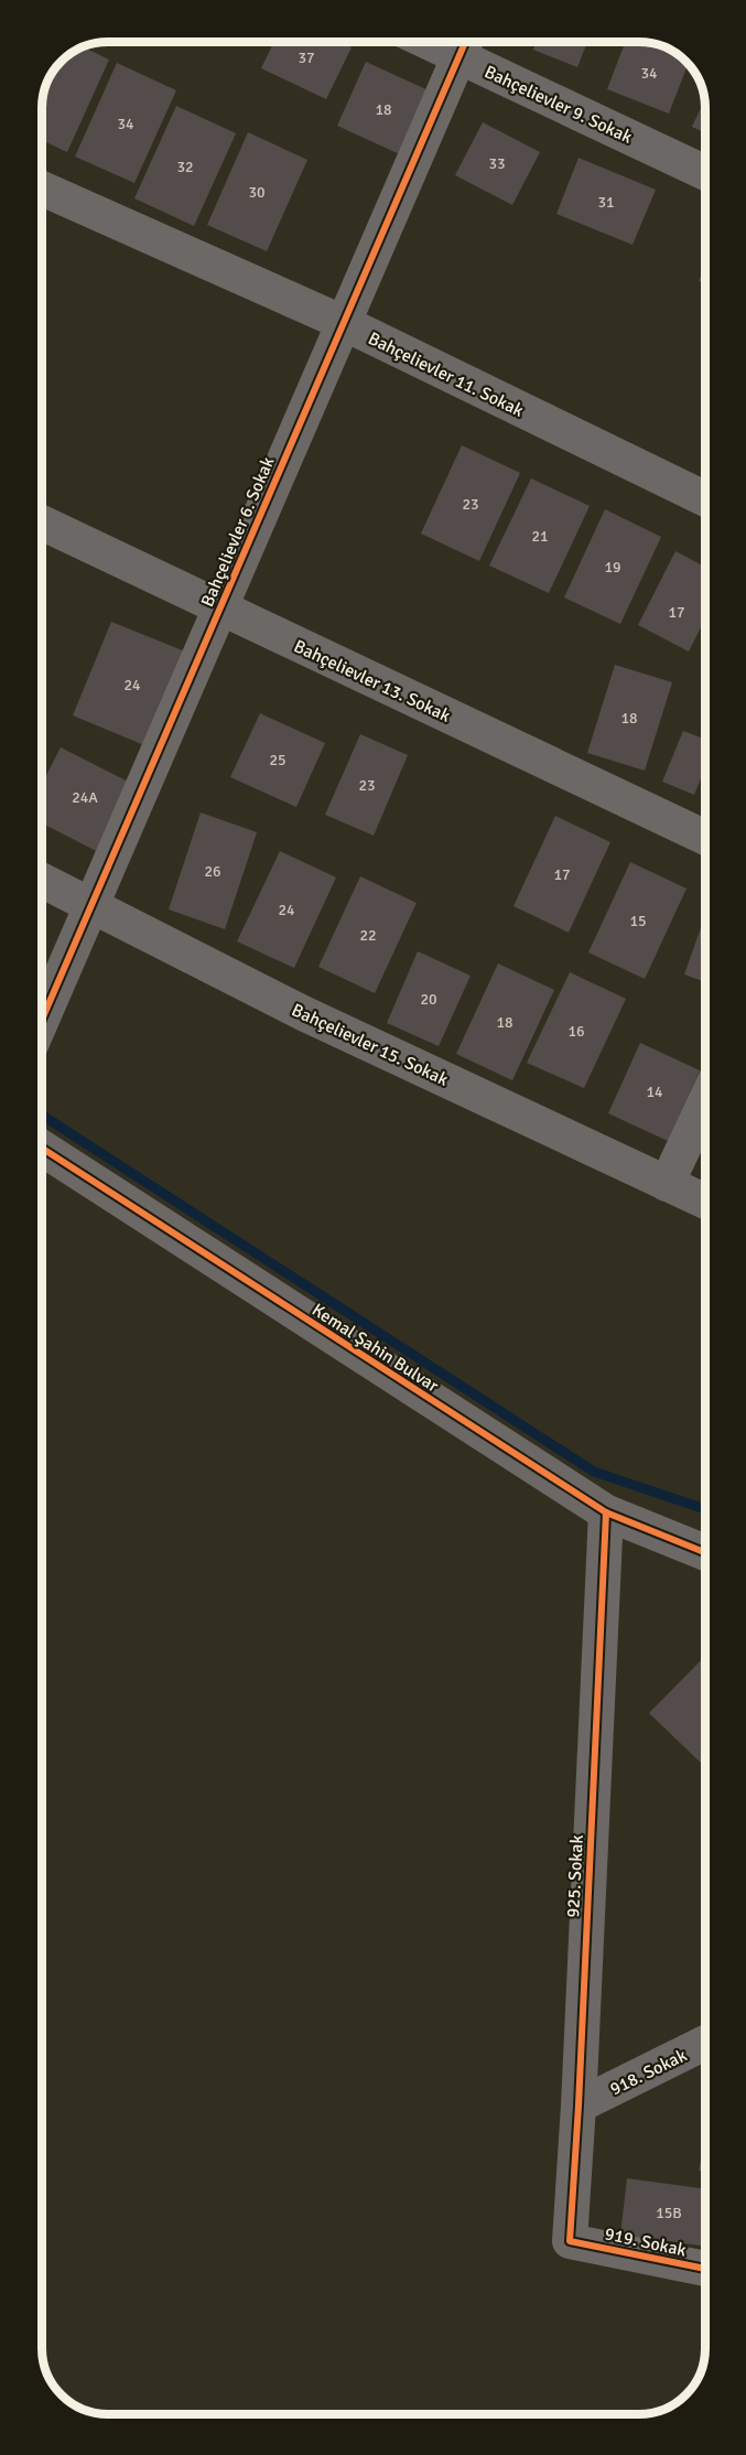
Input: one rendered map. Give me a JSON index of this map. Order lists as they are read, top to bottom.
{
  "streets": {
    "street": [
      "Bahçelievler 9. Sokak",
      "Bahçelievler 11. Sokak",
      "Bahçelievler 6. Sokak",
      "Bahçelievler 13. Sokak",
      "Bahçelievler 15. Sokak",
      "Kemal Şahin Bulvar",
      "925. Sokak",
      "918. Sokak",
      "919. Sokak"
    ]
  },
  "crossings": [
    ["Bahçelievler 9. Sokak", "Bahçelievler 6. Sokak"],
    ["Bahçelievler 11. Sokak", "Bahçelievler 6. Sokak"],
    ["Bahçelievler 6. Sokak", "Bahçelievler 13. Sokak"],
    ["Bahçelievler 6. Sokak", "Bahçelievler 15. Sokak"],
    ["Kemal Şahin Bulvar", "925. Sokak"],
    ["925. Sokak", "918. Sokak"],
    ["925. Sokak", "919. Sokak"]
  ],
  "house_numbers": [
    "37",
    "34",
    "18",
    "34",
    "33",
    "32",
    "30",
    "31",
    "23",
    "21",
    "19",
    "17",
    "24",
    "18",
    "25",
    "23",
    "24A",
    "26",
    "17",
    "24",
    "15",
    "22",
    "20",
    "18",
    "16",
    "14",
    "15B"
  ]
}
